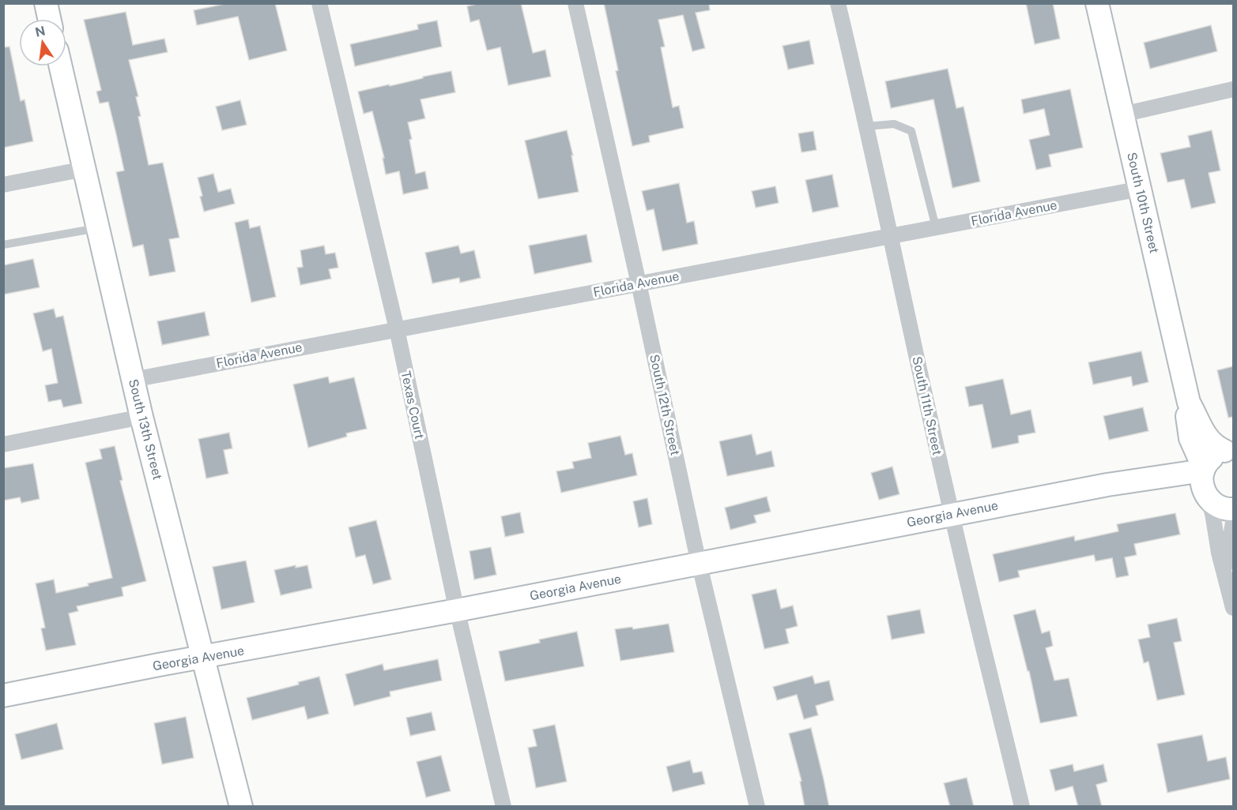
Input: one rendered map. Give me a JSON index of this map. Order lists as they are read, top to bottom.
{
  "streets": {
    "street": [
      "South 10th Street",
      "Florida Avenue",
      "Texas Court",
      "South 12th Street",
      "South 11th Street",
      "South 13th Street",
      "Georgia Avenue"
    ]
  },
  "crossings": [
    ["South 10th Street", "Florida Avenue"],
    ["South 10th Street", "Georgia Avenue"],
    ["Florida Avenue", "Texas Court"],
    ["Florida Avenue", "South 12th Street"],
    ["Florida Avenue", "South 11th Street"],
    ["Florida Avenue", "South 13th Street"],
    ["Texas Court", "Georgia Avenue"],
    ["South 12th Street", "Georgia Avenue"],
    ["South 11th Street", "Georgia Avenue"],
    ["South 13th Street", "Georgia Avenue"]
  ],
  "north": "top"
}
